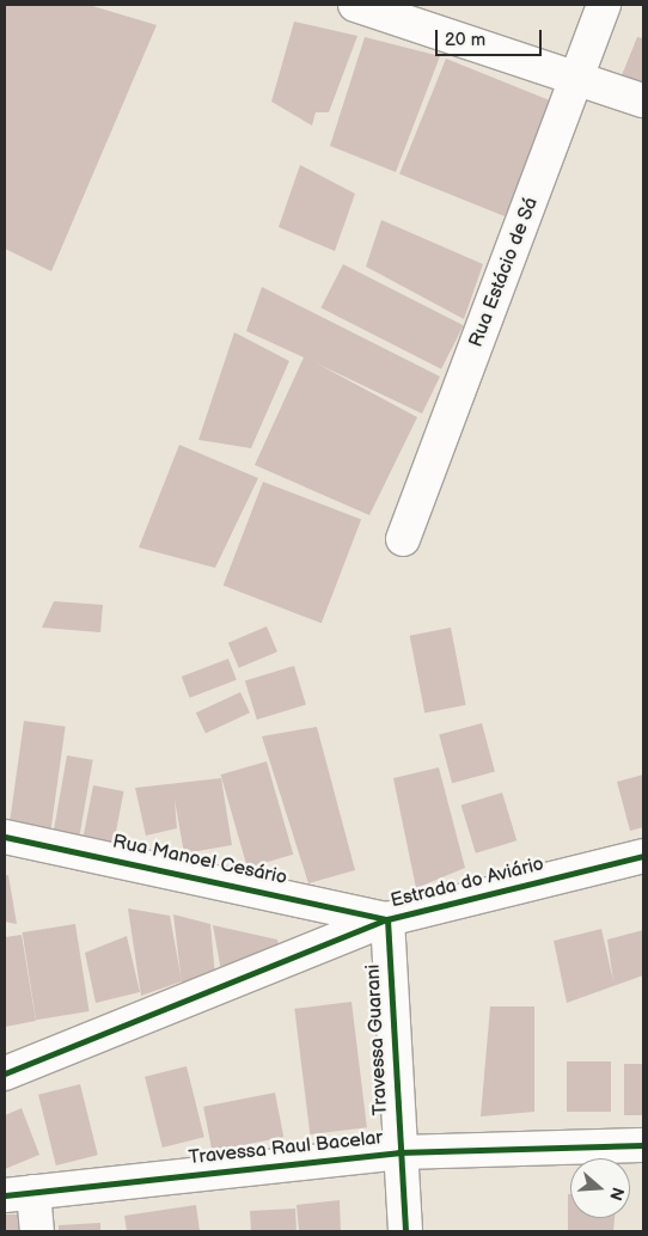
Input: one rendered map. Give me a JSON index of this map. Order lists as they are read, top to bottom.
{
  "streets": {
    "street": [
      "Rua Estácio de Sá",
      "Rua Manoel Cesário",
      "Estrada do Aviário",
      "Travessa Guarani",
      "Travessa Raul Bacelar"
    ]
  },
  "crossings": [
    ["Rua Manoel Cesário", "Estrada do Aviário"],
    ["Rua Manoel Cesário", "Travessa Guarani"],
    ["Estrada do Aviário", "Travessa Guarani"],
    ["Travessa Guarani", "Travessa Raul Bacelar"]
  ],
  "scale_bar": "20 m",
  "north": "right"
}
